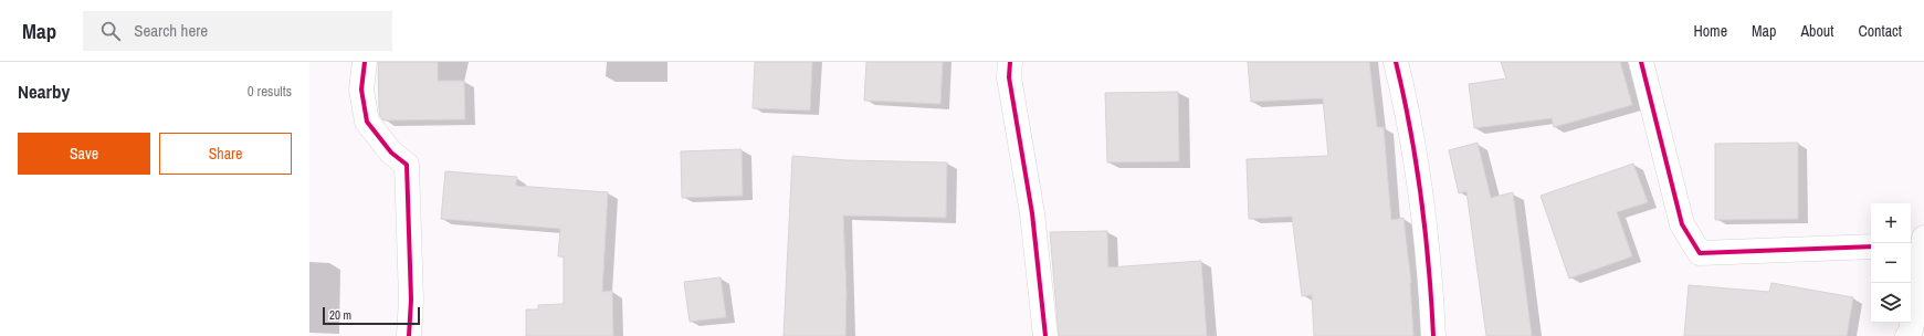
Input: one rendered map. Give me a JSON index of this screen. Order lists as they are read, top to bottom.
{
  "scale_bar": "20 m",
  "page": {
    "header": "Map",
    "search": "Search here",
    "nav": [
      "Home",
      "Map",
      "About",
      "Contact"
    ],
    "heading": ["Nearby", "0 results"],
    "buttons": ["Save", "Share"],
    "map_buttons": ["+", "−"],
    "scale": "20 m"
  }
}
